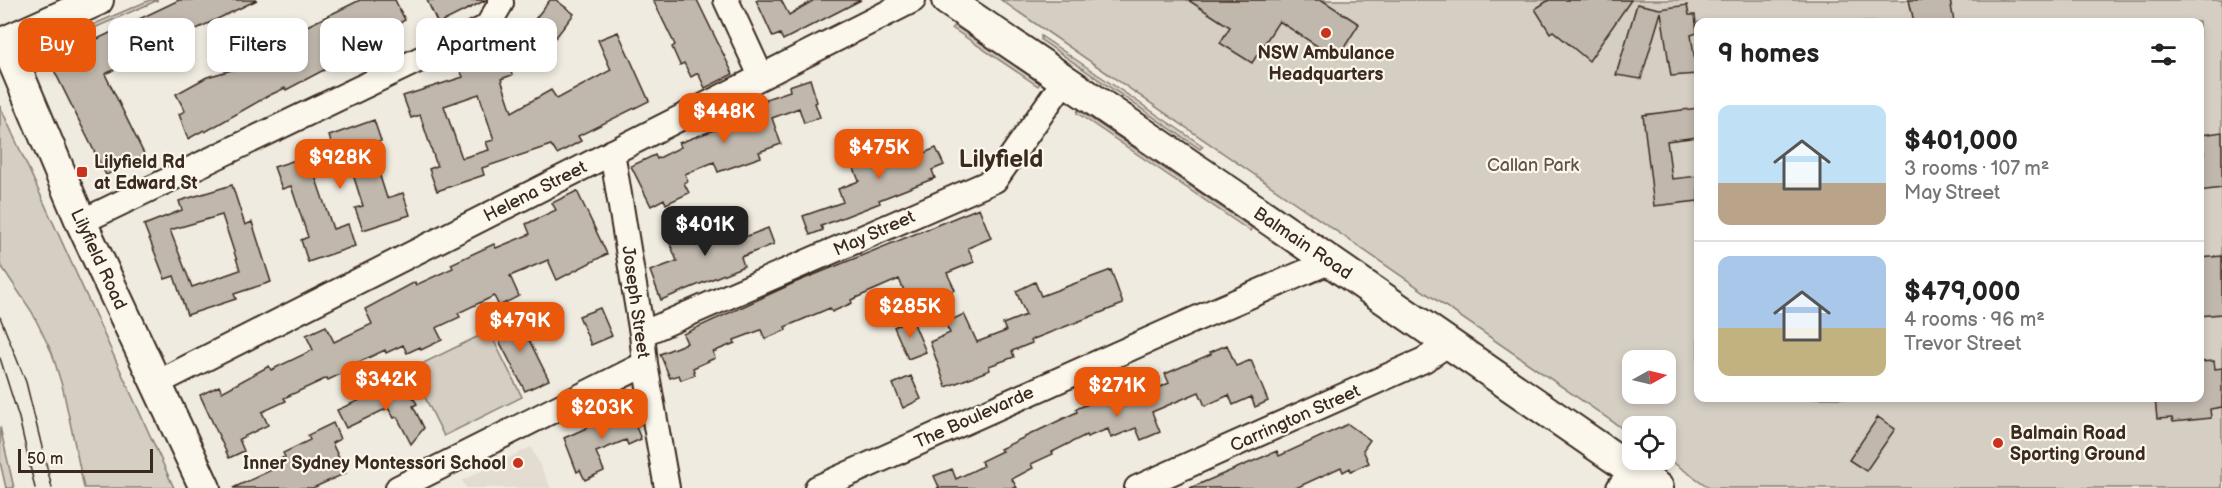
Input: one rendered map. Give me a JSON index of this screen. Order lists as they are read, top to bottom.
{
  "streets": {
    "main road": ["Balmain Road", "Lilyfield Road"],
    "street": [
      "Helena Street",
      "May Street",
      "Joseph Street",
      "The Boulevarde",
      "Carrington Street"
    ]
  },
  "crossings": [
    ["Helena Street", "Lilyfield Road"],
    ["Helena Street", "Joseph Street"],
    ["May Street", "Balmain Road"],
    ["May Street", "Joseph Street"],
    ["Balmain Road", "The Boulevarde"],
    ["Balmain Road", "Carrington Street"]
  ],
  "districts": ["Lilyfield"],
  "parks": ["Callan Park"],
  "places": {
    "other": ["NSW Ambulance Headquarters", "Balmain Road Sporting Ground", "Inner Sydney Montessori School"],
    "transit": ["Lilyfield Rd at Edward St"]
  },
  "scale_bar": "50 m",
  "north": "right",
  "page": {
    "chip": [
      "Buy",
      "Rent",
      "Filters",
      "New",
      "Apartment"
    ],
    "heading": "9 homes",
    "list": [
      {
        "name": "$401,000",
        "note": "3 rooms · 107 m² · May Street"
      },
      {
        "name": "$479,000",
        "note": "4 rooms · 96 m² · Trevor Street"
      }
    ],
    "price": [
      "$448K",
      "$475K",
      "$928K",
      "$401K",
      "$285K",
      "$479K",
      "$342K",
      "$271K",
      "$203K"
    ],
    "scale": "50 m"
  }
}
